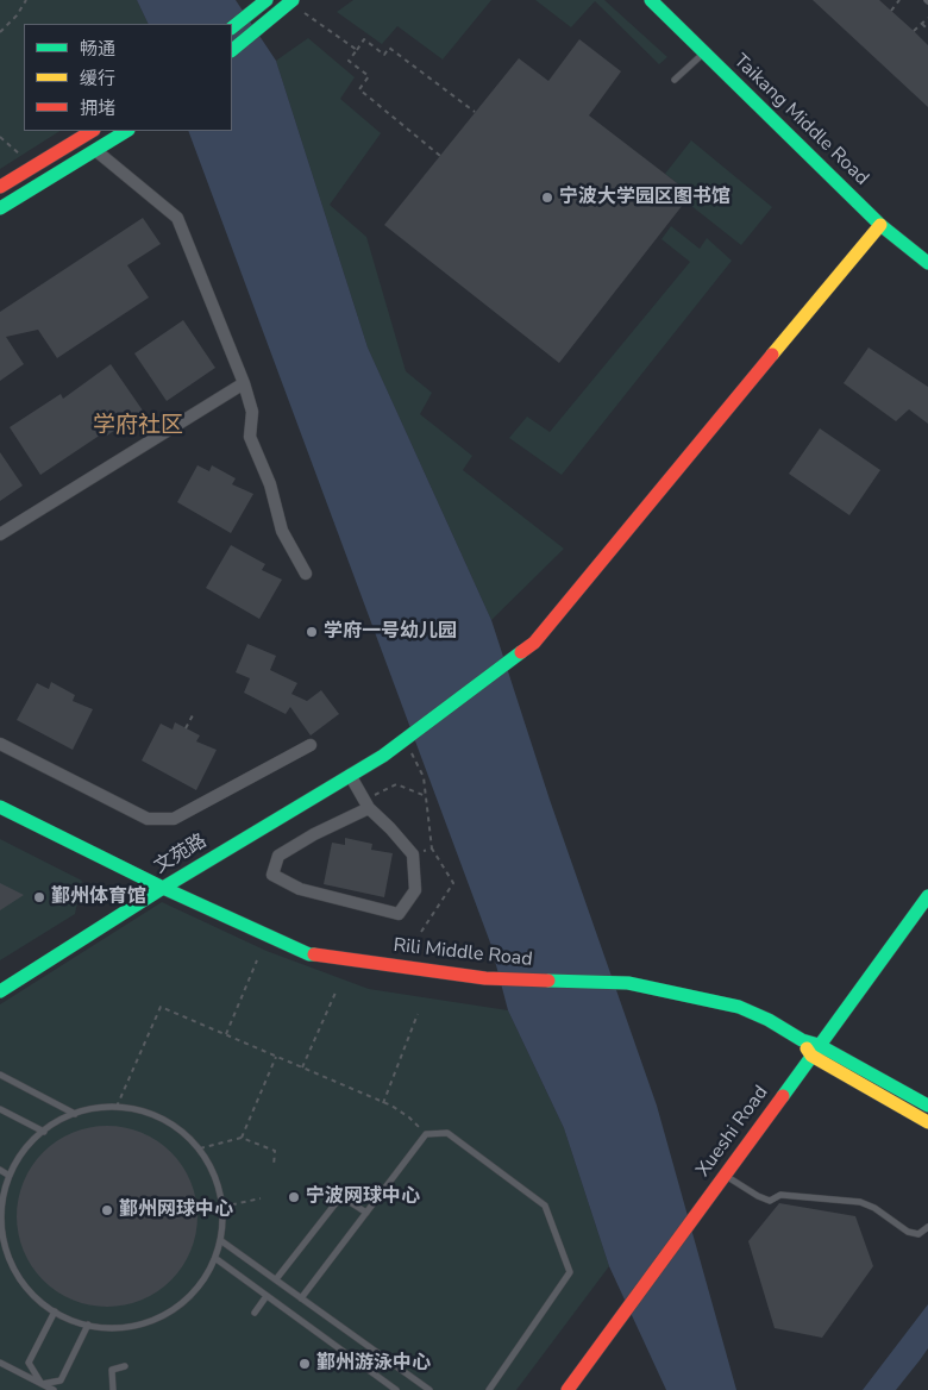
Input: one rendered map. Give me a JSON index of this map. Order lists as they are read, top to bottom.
{
  "streets": {
    "street": [
      "Taikang Middle Road",
      "文苑路",
      "Rili Middle Road",
      "Xueshi Road"
    ]
  },
  "crossings": [
    ["Taikang Middle Road", "文苑路"],
    ["文苑路", "Rili Middle Road"],
    ["Rili Middle Road", "Xueshi Road"]
  ],
  "districts": ["学府社区"],
  "places": [
    "宁波大学园区图书馆",
    "学府一号幼儿园",
    "鄞州体育馆",
    "宁波网球中心",
    "鄞州网球中心",
    "鄞州游泳中心"
  ],
  "legend": ["畅通", "缓行", "拥堵"]
}
